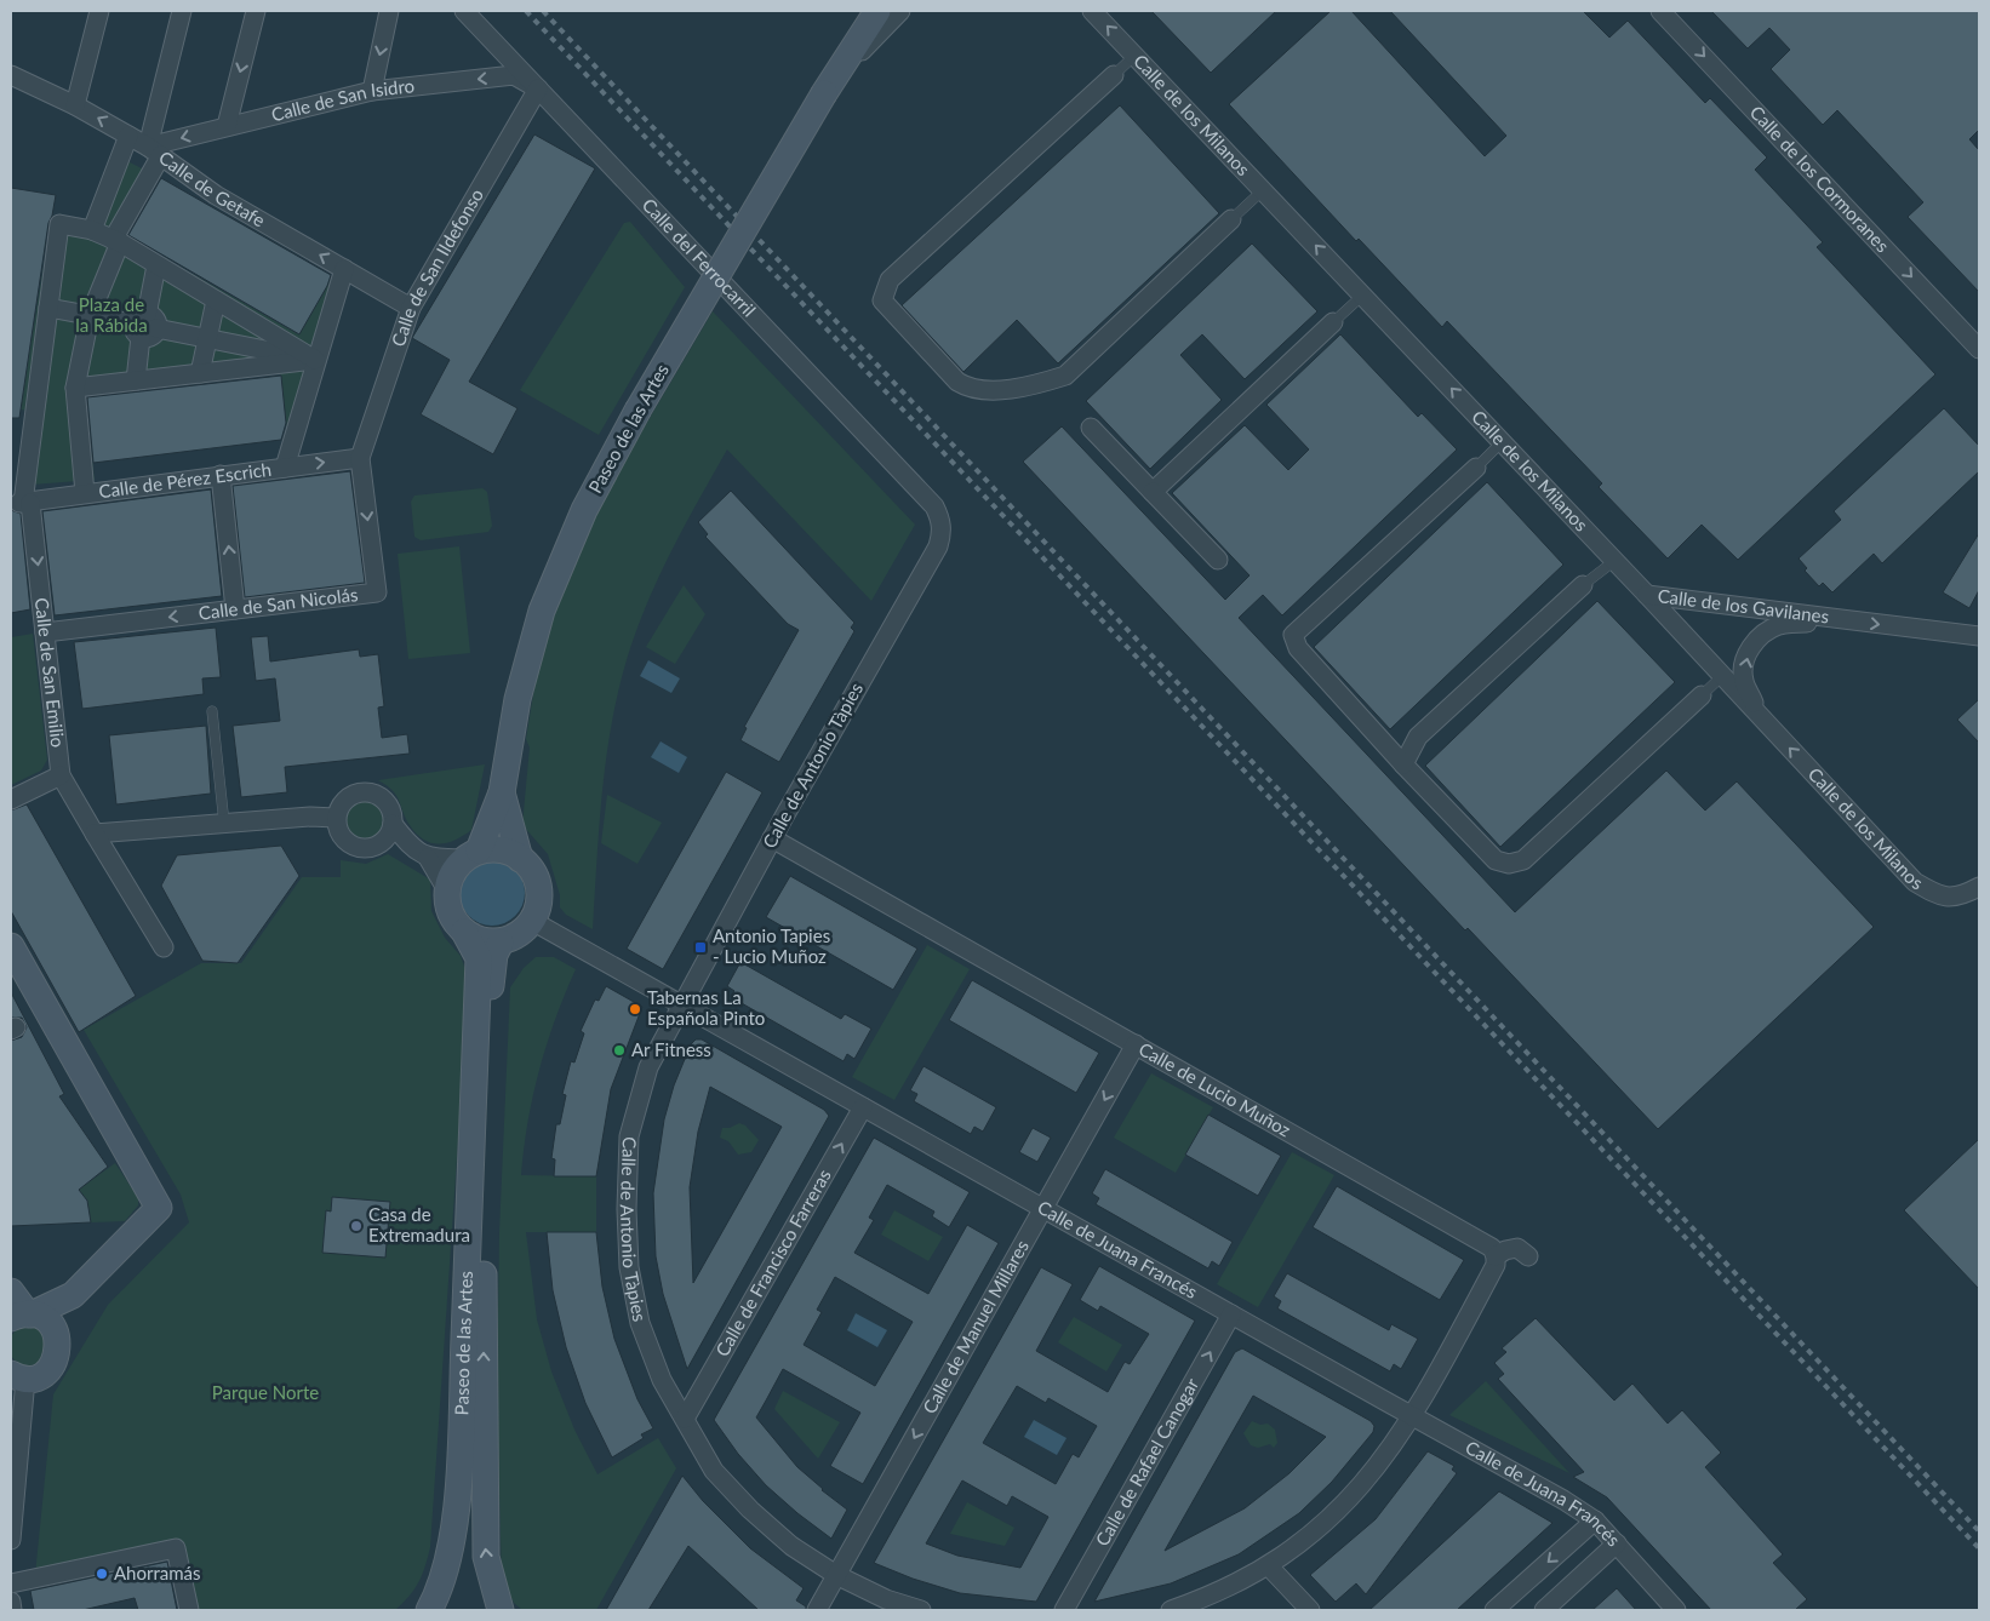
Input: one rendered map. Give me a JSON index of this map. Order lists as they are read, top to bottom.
{
  "streets": {
    "main road": ["Paseo de las Artes"],
    "street": [
      "Calle de San Isidro",
      "Calle de los Milanos",
      "Calle de los Cormoranes",
      "Calle de Getafe",
      "Calle del Ferrocarril",
      "Calle de San Ildefonso",
      "Calle de Pérez Escrich",
      "Calle de San Nicolás",
      "Calle de los Gavilanes",
      "Calle de San Emilio",
      "Calle de Antonio Tàpies",
      "Calle de Lucio Muñoz",
      "Calle de Juana Francés",
      "Calle de Francisco Farreras",
      "Calle de Manuel Millares",
      "Calle de Rafael Canogar"
    ]
  },
  "crossings": [
    ["Calle de San Isidro", "Calle de Getafe"],
    ["Calle de San Isidro", "Calle del Ferrocarril"],
    ["Calle de San Isidro", "Calle de San Ildefonso"],
    ["Calle de los Milanos", "Calle de los Gavilanes"],
    ["Calle de Getafe", "Calle de San Ildefonso"],
    ["Calle del Ferrocarril", "Calle de San Ildefonso"],
    ["Calle del Ferrocarril", "Calle de Antonio Tàpies"],
    ["Calle de San Ildefonso", "Calle de Pérez Escrich"],
    ["Calle de San Ildefonso", "Calle de San Nicolás"],
    ["Paseo de las Artes", "Calle de Juana Francés"],
    ["Calle de Pérez Escrich", "Calle de San Nicolás"],
    ["Calle de Pérez Escrich", "Calle de San Emilio"],
    ["Calle de San Nicolás", "Calle de San Emilio"],
    ["Calle de Antonio Tàpies", "Calle de Lucio Muñoz"],
    ["Calle de Antonio Tàpies", "Calle de Juana Francés"],
    ["Calle de Antonio Tàpies", "Calle de Francisco Farreras"],
    ["Calle de Antonio Tàpies", "Calle de Manuel Millares"],
    ["Calle de Lucio Muñoz", "Calle de Manuel Millares"],
    ["Calle de Juana Francés", "Calle de Francisco Farreras"],
    ["Calle de Juana Francés", "Calle de Manuel Millares"],
    ["Calle de Juana Francés", "Calle de Rafael Canogar"]
  ],
  "one_way": [
    "Calle de San Isidro",
    "Calle de los Milanos",
    "Calle de los Cormoranes",
    "Calle de Francisco Farreras",
    "Calle de Manuel Millares",
    "Calle de Rafael Canogar"
  ],
  "parks": ["Plaza de la Rábida", "Parque Norte"],
  "places": {
    "transit": ["Antonio Tapies - Lucio Muñoz"],
    "other": [
      "Tabernas La Española Pinto",
      "Ar Fitness",
      "Casa de Extremadura",
      "Ahorramás"
    ]
  }
}
